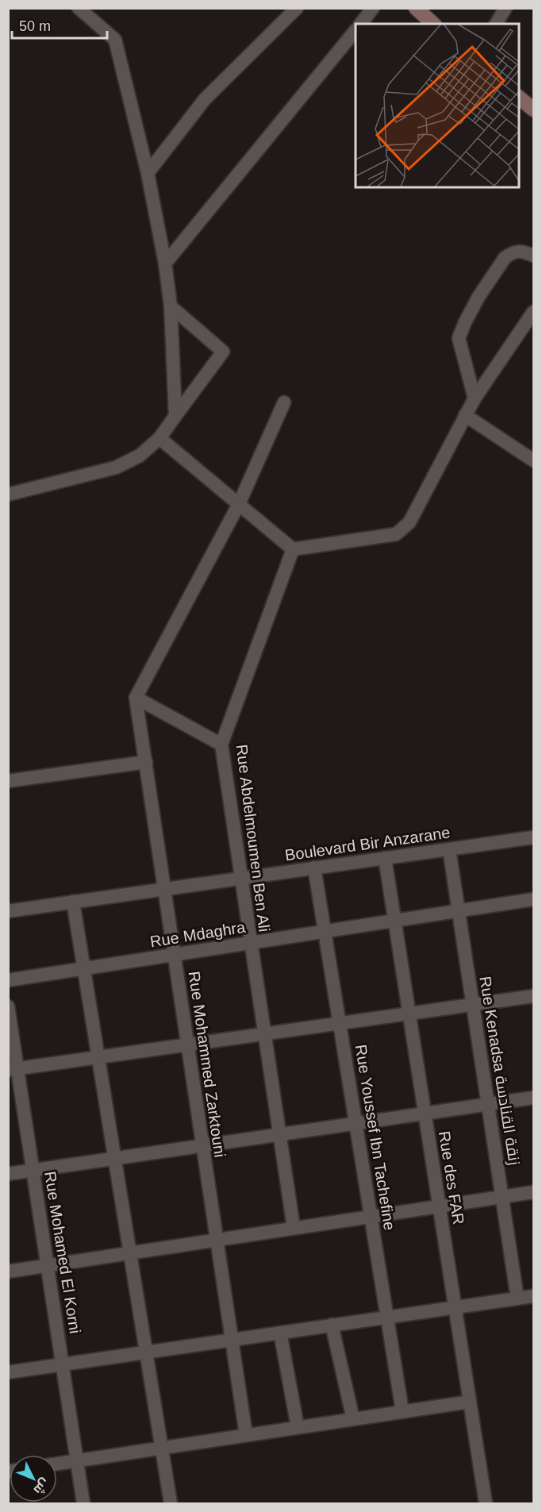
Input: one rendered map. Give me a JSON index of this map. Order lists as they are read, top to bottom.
{
  "streets": {
    "street": [
      "Rue Abdelmoumen Ben Ali",
      "Boulevard Bir Anzarane",
      "Rue Mdaghra",
      "Rue Mohammed Zarktouni",
      "Rue Kenadsa زنقة القنادسة",
      "Rue Youssef Ibn Tachefine",
      "Rue des FAR",
      "Rue Mohamed El Korni"
    ]
  },
  "crossings": [
    ["Rue Abdelmoumen Ben Ali", "Boulevard Bir Anzarane"],
    ["Rue Abdelmoumen Ben Ali", "Rue Mdaghra"],
    ["Boulevard Bir Anzarane", "Rue Mohammed Zarktouni"],
    ["Boulevard Bir Anzarane", "Rue Kenadsa زنقة القنادسة"],
    ["Boulevard Bir Anzarane", "Rue Youssef Ibn Tachefine"],
    ["Boulevard Bir Anzarane", "Rue des FAR"],
    ["Rue Mdaghra", "Rue Mohammed Zarktouni"],
    ["Rue Mdaghra", "Rue Kenadsa زنقة القنادسة"],
    ["Rue Mdaghra", "Rue Youssef Ibn Tachefine"],
    ["Rue Mdaghra", "Rue des FAR"]
  ],
  "scale_bar": "50 m",
  "north": "bottom right"
}
